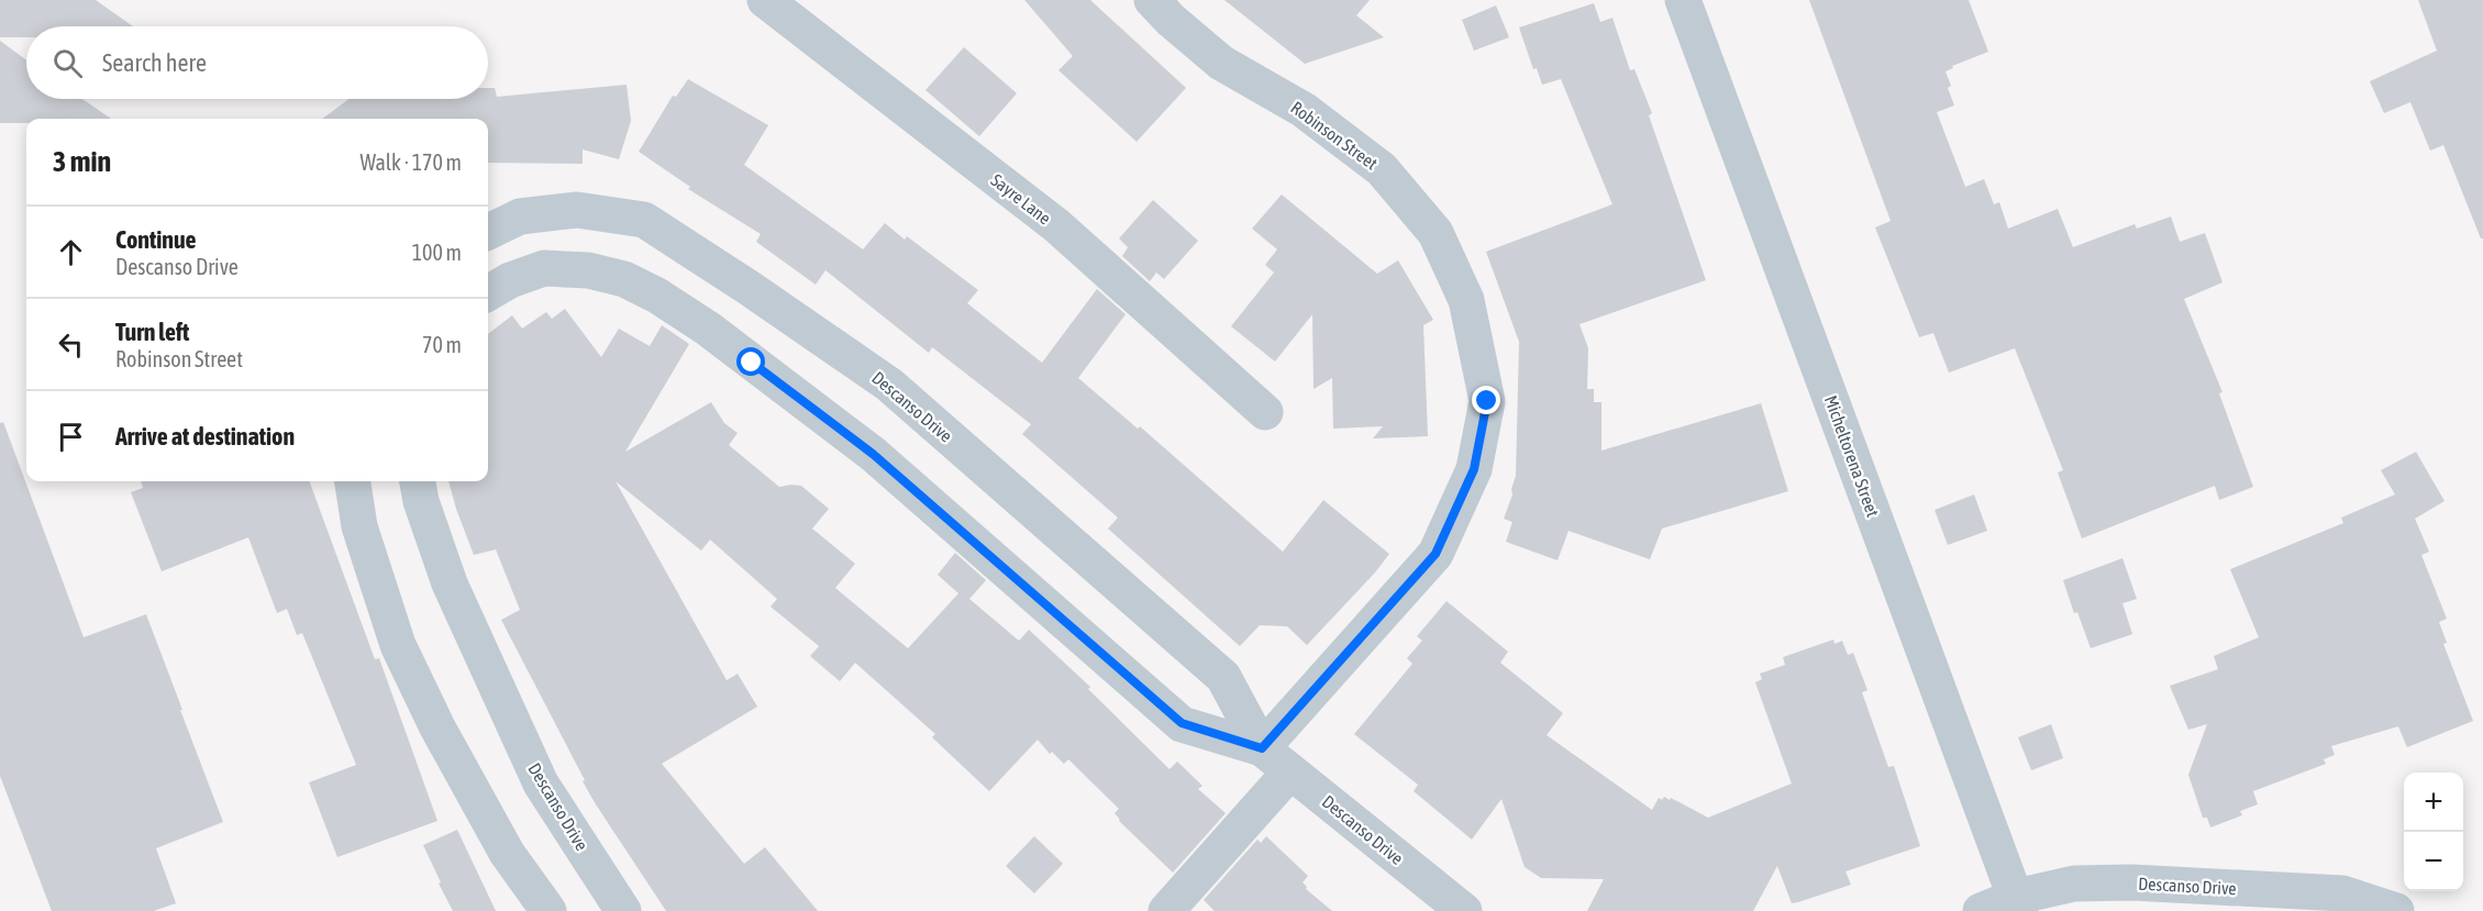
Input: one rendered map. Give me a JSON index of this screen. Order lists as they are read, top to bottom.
{
  "streets": {
    "street": [
      "Robinson Street",
      "Sayre Lane",
      "Descanso Drive",
      "Micheltorena Street"
    ]
  },
  "crossings": [
    ["Robinson Street", "Descanso Drive"],
    ["Descanso Drive", "Micheltorena Street"]
  ],
  "page": {
    "search": "Search here",
    "heading": ["3 min", "Walk · 170 m"],
    "list": [
      ["Continue", "Descanso Drive", "100 m"],
      ["Turn left", "Robinson Street", "70 m"],
      "Arrive at destination"
    ],
    "map_buttons": ["+", "−"]
  }
}
